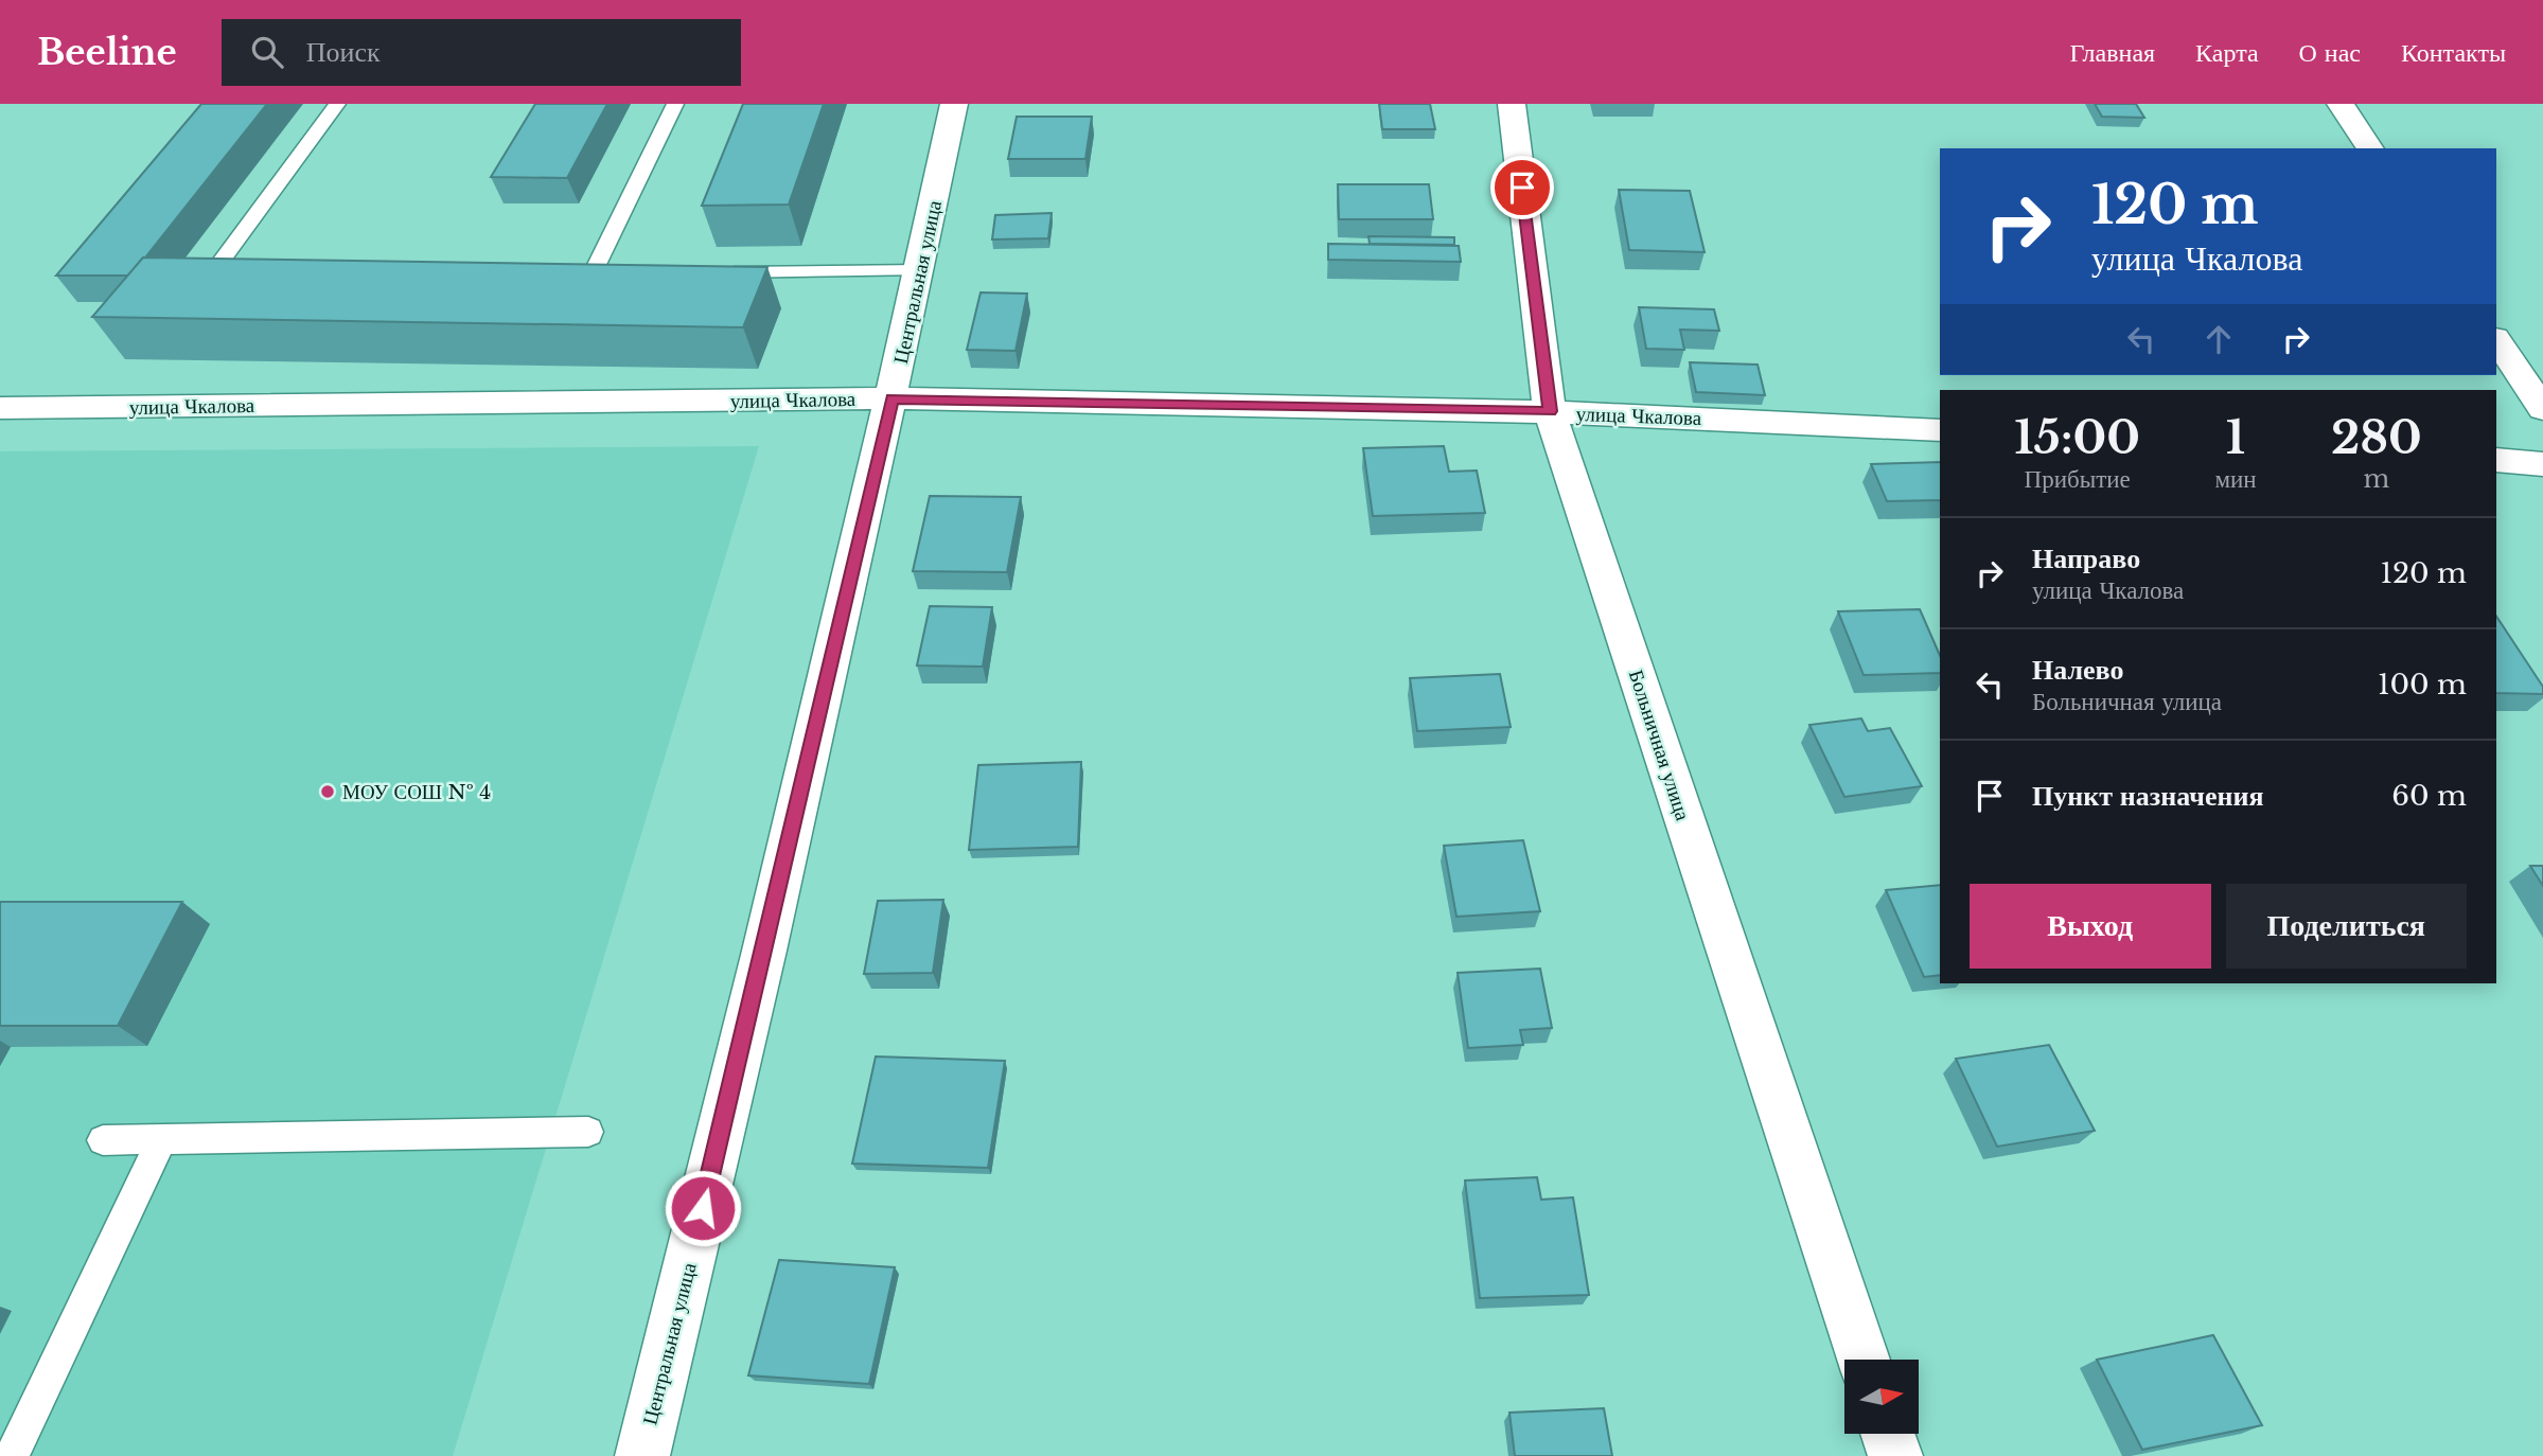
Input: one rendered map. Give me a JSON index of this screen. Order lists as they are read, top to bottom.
{
  "streets": {
    "street": ["Центральная улица", "улица Чкалова", "Больничная улица"]
  },
  "crossings": [
    ["Центральная улица", "улица Чкалова"],
    ["улица Чкалова", "Больничная улица"]
  ],
  "places": ["МОУ СОШ № 4"],
  "north": "right",
  "page": {
    "header": "Beeline",
    "search": "Поиск",
    "nav": [
      "Главная",
      "Карта",
      "О нас",
      "Контакты"
    ],
    "turn": ["120 m", "улица Чкалова"],
    "eta": [
      "15:00",
      "Прибытие",
      "1",
      "мин",
      "280",
      "m"
    ],
    "list": [
      {
        "name": "Направо",
        "note": "улица Чкалова",
        "value": "120 m"
      },
      {
        "name": "Налево",
        "note": "Больничная улица",
        "value": "100 m"
      },
      {
        "name": "Пункт назначения",
        "value": "60 m"
      }
    ],
    "buttons": ["Выход", "Поделиться"]
  }
}
